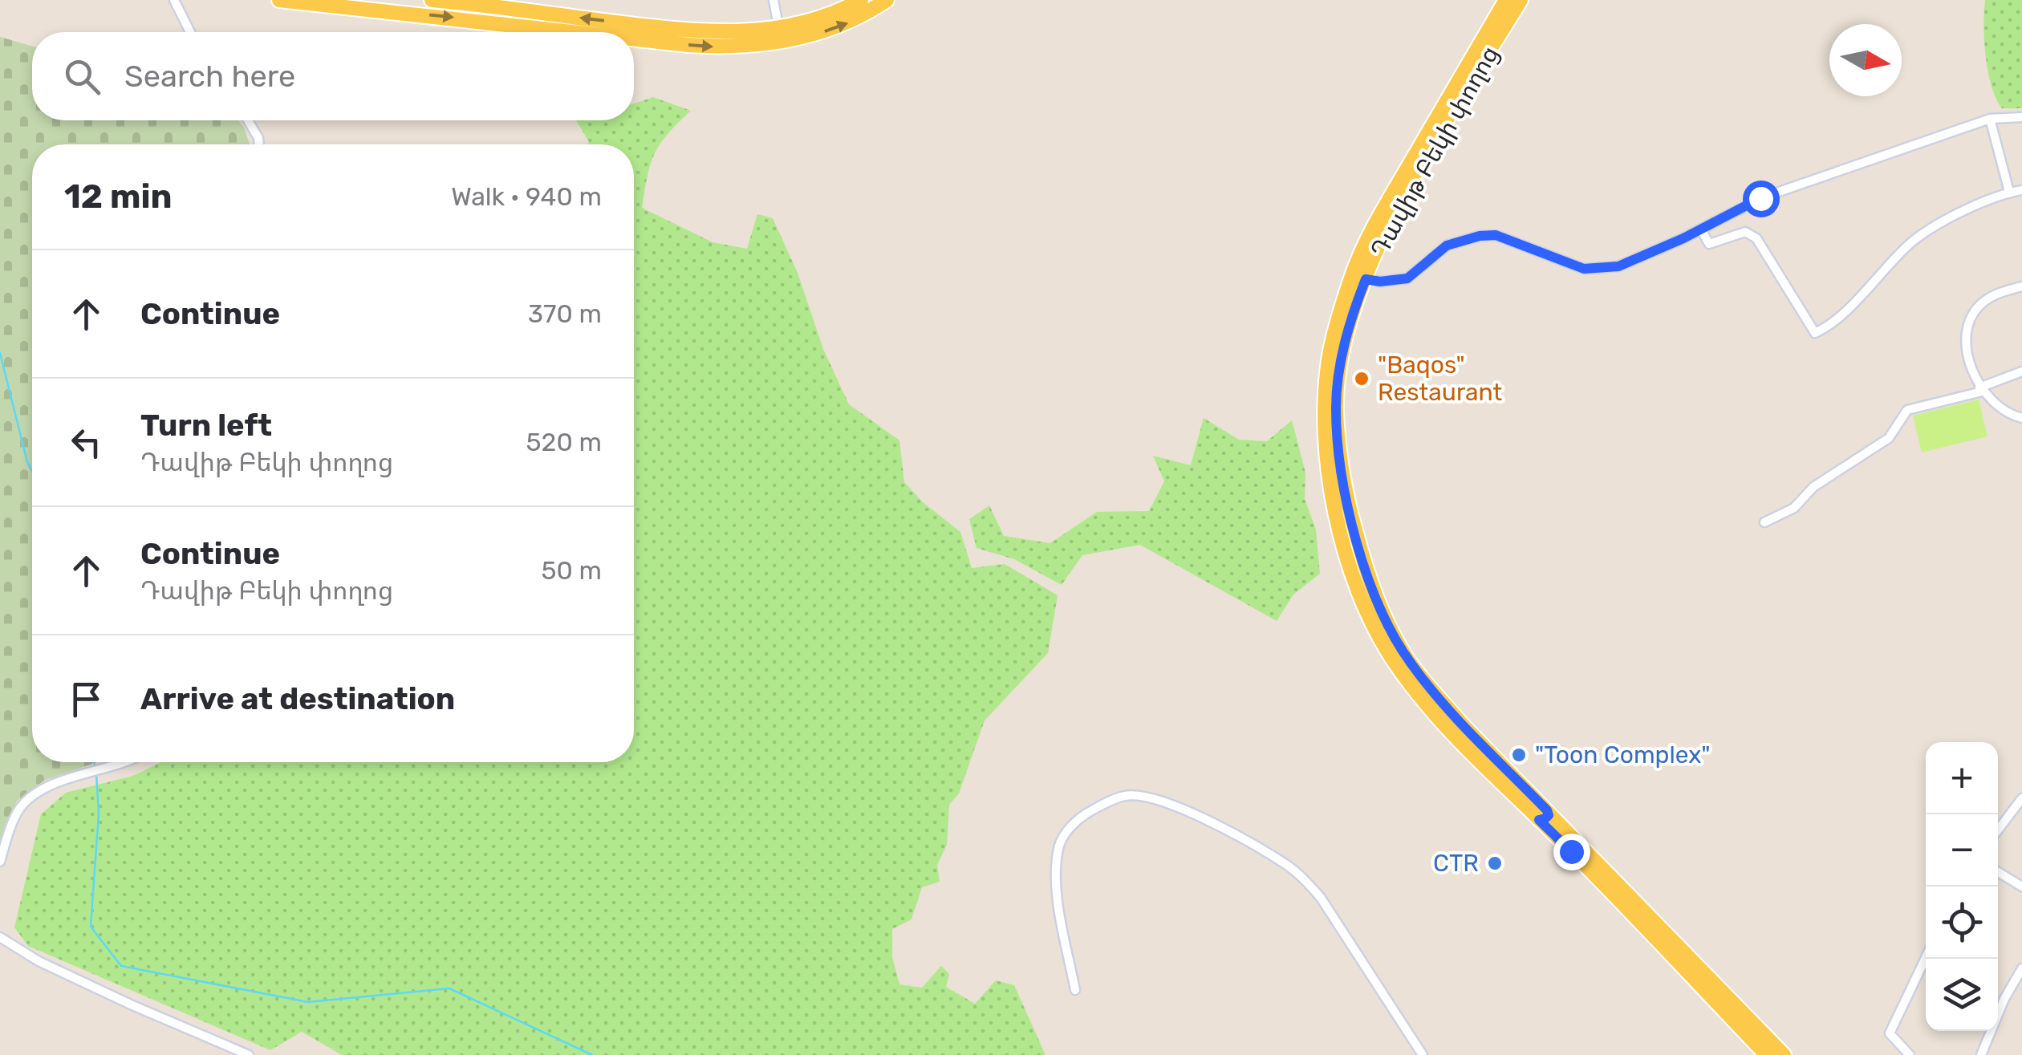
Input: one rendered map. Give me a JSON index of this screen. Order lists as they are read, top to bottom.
{
  "streets": {
    "main road": ["Դավիթ Բեկի փողոց"]
  },
  "places": ["\"Baqos\" Restaurant", "\"Toon Complex\"", "CTR"],
  "north": "right",
  "page": {
    "search": "Search here",
    "heading": ["12 min", "Walk · 940 m"],
    "list": [
      ["Continue", "370 m"],
      ["Turn left", "Դավիթ Բեկի փողոց", "520 m"],
      ["Continue", "Դավիթ Բեկի փողոց", "50 m"],
      "Arrive at destination"
    ],
    "map_buttons": ["+", "−"]
  }
}
